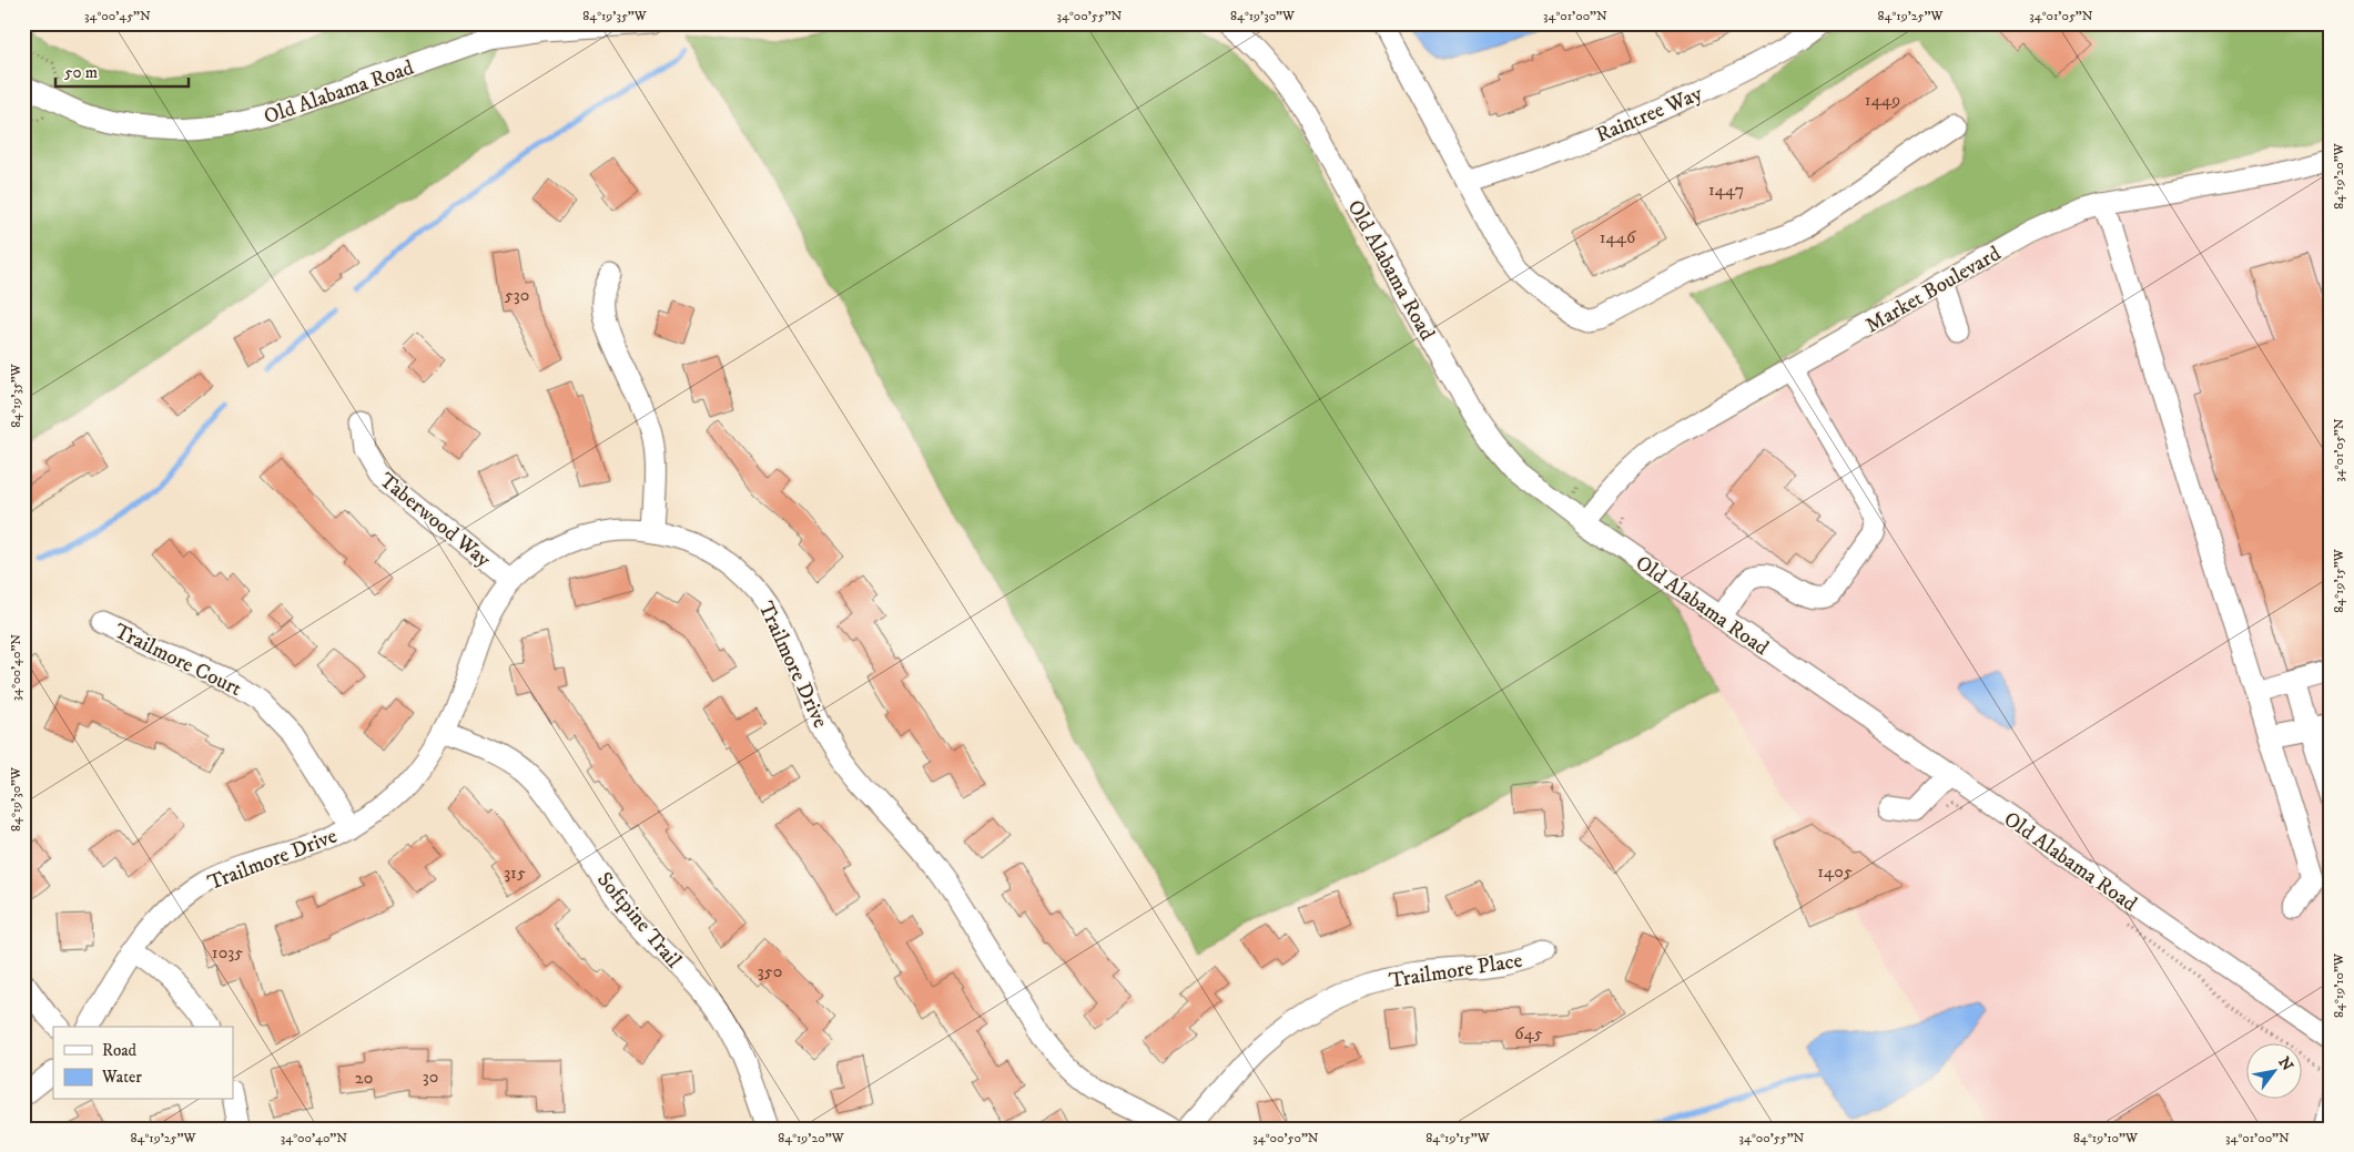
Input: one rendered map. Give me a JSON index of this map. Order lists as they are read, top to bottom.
{
  "streets": {
    "street": [
      "Old Alabama Road",
      "Raintree Way",
      "Market Boulevard",
      "Taberwood Way",
      "Trailmore Court",
      "Trailmore Drive",
      "Softpine Trail",
      "Trailmore Place"
    ]
  },
  "crossings": [
    ["Old Alabama Road", "Market Boulevard"],
    ["Taberwood Way", "Trailmore Drive"],
    ["Trailmore Court", "Trailmore Drive"],
    ["Trailmore Drive", "Softpine Trail"]
  ],
  "house_numbers": [
    "1449",
    "1447",
    "1446",
    "530",
    "1405",
    "315",
    "1035",
    "350",
    "645",
    "30",
    "20"
  ],
  "legend": ["Road", "Water"],
  "scale_bar": "50 m",
  "north": "top right",
  "coordinates": [
    "34°00'45\"N",
    "84°19'35\"W",
    "34°00'55\"N",
    "84°19'30\"W",
    "34°01'00\"N",
    "84°19'25\"W",
    "34°01'05\"N",
    "84°19'20\"W",
    "84°19'15\"W",
    "34°00'40\"N",
    "84°19'10\"W",
    "34°00'50\"N"
  ]
}
